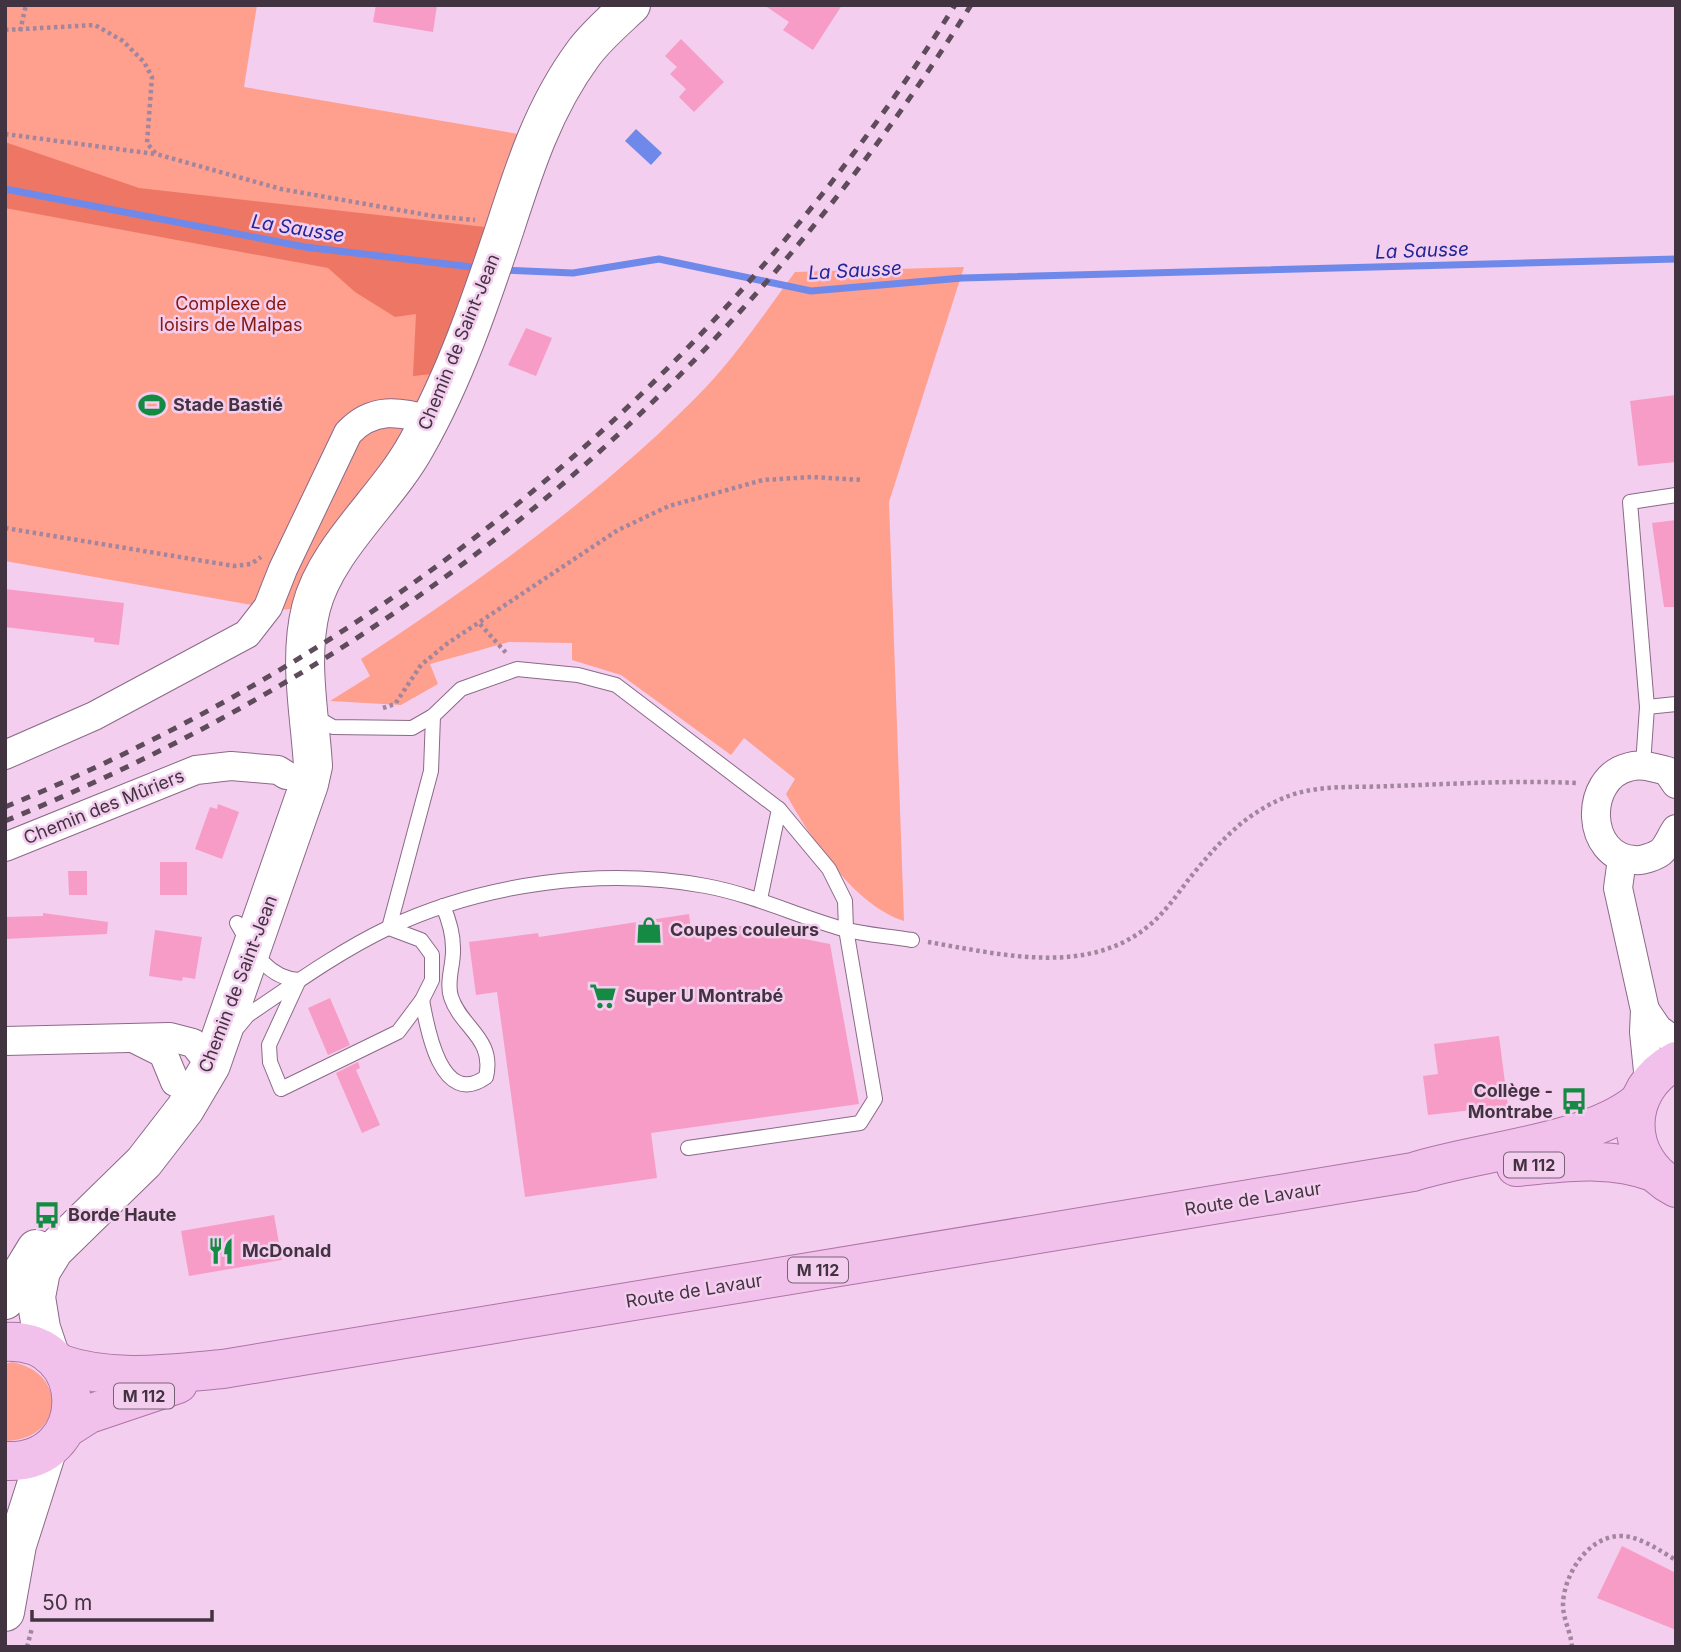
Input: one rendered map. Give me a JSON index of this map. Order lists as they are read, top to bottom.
{
  "streets": {
    "main road": ["M 112", "Route de Lavaur"],
    "street": ["Chemin de Saint-Jean", "Chemin des Mûriers"]
  },
  "crossings": [
    ["Chemin de Saint-Jean", "Chemin des Mûriers"],
    ["Chemin de Saint-Jean", "Route de Lavaur"]
  ],
  "water": ["La Sausse"],
  "parks": ["Complexe de loisirs de Malpas"],
  "places": {
    "sports": ["Stade Bastié"],
    "shop": ["Coupes couleurs"],
    "supermarket": ["Super U Montrabé"],
    "bus stop": ["Collège - Montrabe", "Borde Haute"],
    "restaurant": ["McDonald"]
  },
  "scale_bar": "50 m"
}
